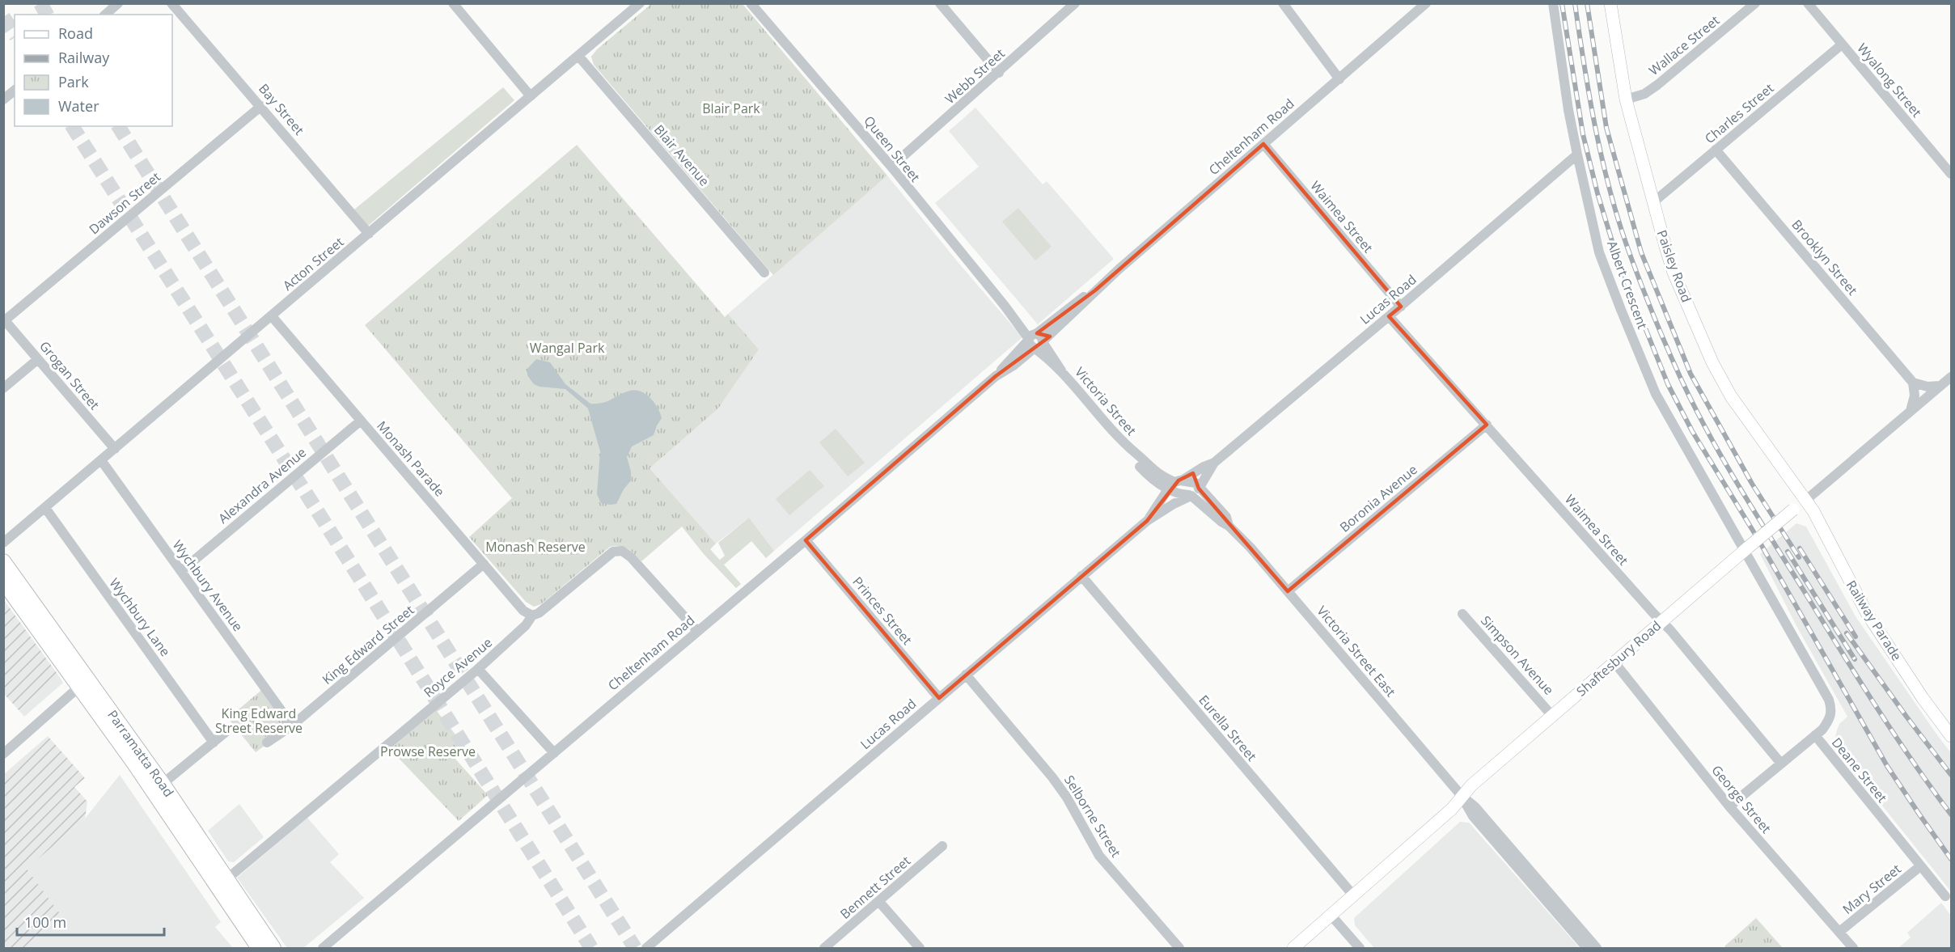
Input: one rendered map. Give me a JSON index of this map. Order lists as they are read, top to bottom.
{
  "streets": {
    "highway": ["Parramatta Road"],
    "main road": ["Paisley Road", "Railway Parade", "Shaftesbury Road"],
    "street": [
      "Wallace Street",
      "Webb Street",
      "Wyalong Street",
      "Bay Street",
      "Charles Street",
      "Cheltenham Road",
      "Queen Street",
      "Blair Avenue",
      "Dawson Street",
      "Waimea Street",
      "Brooklyn Street",
      "Acton Street",
      "Albert Crescent",
      "Lucas Road",
      "Grogan Street",
      "Victoria Street",
      "Monash Parade",
      "Alexandra Avenue",
      "Boronia Avenue",
      "Wychbury Avenue",
      "Princes Street",
      "Wychbury Lane",
      "King Edward Street",
      "Victoria Street East",
      "Simpson Avenue",
      "Royce Avenue",
      "Eurella Street",
      "Deane Street",
      "George Street",
      "Selborne Street",
      "Bennett Street",
      "Mary Street"
    ]
  },
  "crossings": [
    ["Wallace Street", "Paisley Road"],
    ["Webb Street", "Queen Street"],
    ["Wyalong Street", "Charles Street"],
    ["Bay Street", "Dawson Street"],
    ["Bay Street", "Acton Street"],
    ["Charles Street", "Brooklyn Street"],
    ["Charles Street", "Paisley Road"],
    ["Cheltenham Road", "Queen Street"],
    ["Cheltenham Road", "Waimea Street"],
    ["Cheltenham Road", "Victoria Street"],
    ["Cheltenham Road", "Princes Street"],
    ["Cheltenham Road", "Royce Avenue"],
    ["Queen Street", "Victoria Street"],
    ["Blair Avenue", "Acton Street"],
    ["Dawson Street", "Grogan Street"],
    ["Waimea Street", "Lucas Road"],
    ["Waimea Street", "Boronia Avenue"],
    ["Waimea Street", "Shaftesbury Road"],
    ["Acton Street", "Grogan Street"],
    ["Acton Street", "Monash Parade"],
    ["Acton Street", "Wychbury Avenue"],
    ["Acton Street", "Wychbury Lane"],
    ["Paisley Road", "Railway Parade"],
    ["Paisley Road", "Shaftesbury Road"],
    ["Albert Crescent", "Lucas Road"],
    ["Albert Crescent", "Shaftesbury Road"],
    ["Albert Crescent", "Deane Street"],
    ["Lucas Road", "Victoria Street"],
    ["Lucas Road", "Princes Street"],
    ["Lucas Road", "Victoria Street East"],
    ["Lucas Road", "Eurella Street"],
    ["Lucas Road", "Selborne Street"],
    ["Monash Parade", "Alexandra Avenue"],
    ["Monash Parade", "King Edward Street"],
    ["Monash Parade", "Royce Avenue"],
    ["Alexandra Avenue", "Wychbury Avenue"],
    ["Boronia Avenue", "Victoria Street East"],
    ["Wychbury Avenue", "King Edward Street"],
    ["Railway Parade", "Shaftesbury Road"],
    ["Victoria Street East", "Shaftesbury Road"],
    ["Simpson Avenue", "Shaftesbury Road"],
    ["Shaftesbury Road", "Eurella Street"],
    ["Shaftesbury Road", "Deane Street"],
    ["Shaftesbury Road", "George Street"],
    ["Royce Avenue", "Parramatta Road"],
    ["Deane Street", "Mary Street"],
    ["George Street", "Mary Street"]
  ],
  "parks": [
    "Blair Park",
    "Wangal Park",
    "Monash Reserve",
    "King Edward Street Reserve",
    "Prowse Reserve"
  ],
  "legend": [
    "Road",
    "Railway",
    "Park",
    "Water"
  ],
  "scale_bar": "100 m"
}
